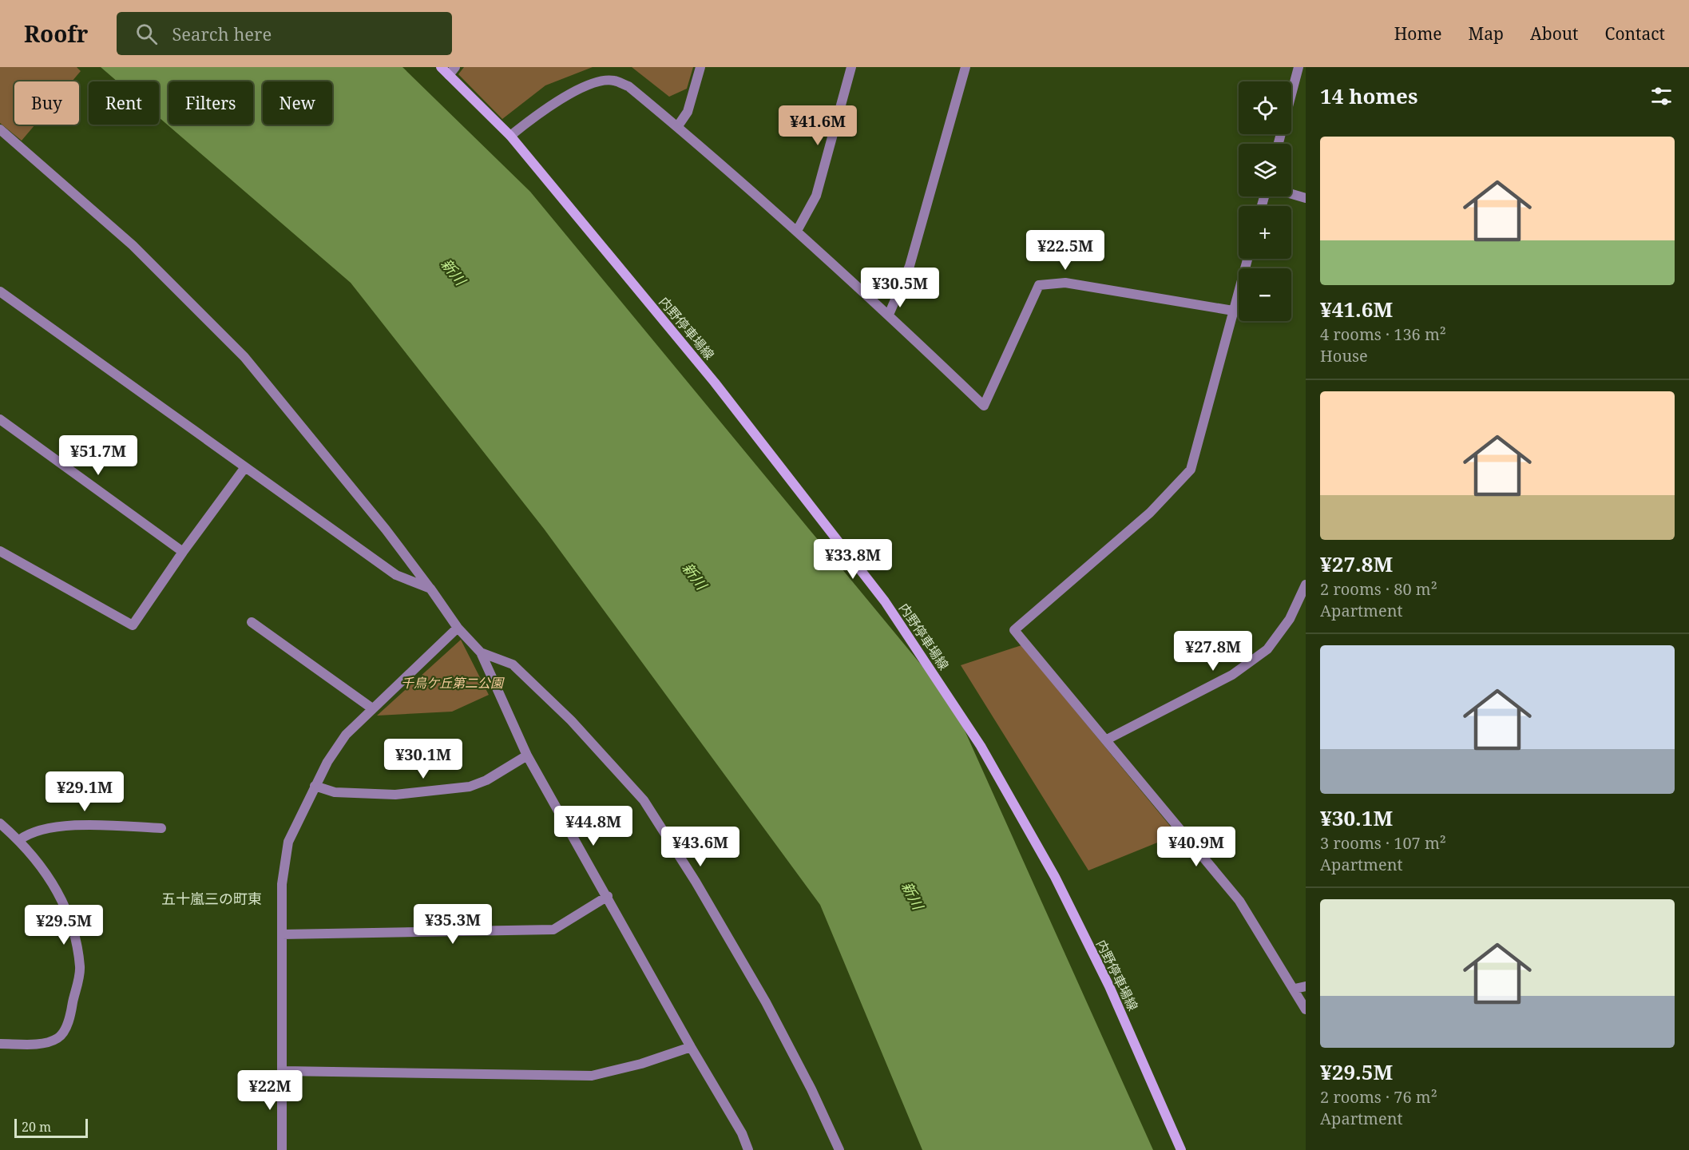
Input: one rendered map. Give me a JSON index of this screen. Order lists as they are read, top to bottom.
{
  "streets": {
    "main road": ["内野停車場線"]
  },
  "districts": ["五十嵐三の町東"],
  "water": ["新川"],
  "parks": ["千鳥ケ丘第二公園"],
  "scale_bar": "20 m",
  "page": {
    "header": "Roofr",
    "search": "Search here",
    "nav": [
      "Home",
      "Map",
      "About",
      "Contact"
    ],
    "heading": "14 homes",
    "map_buttons": ["+", "−"],
    "chip": [
      "Buy",
      "Rent",
      "Filters",
      "New"
    ],
    "price": [
      "¥41.6M",
      "¥22.5M",
      "¥30.5M",
      "¥51.7M",
      "¥33.8M",
      "¥27.8M",
      "¥30.1M",
      "¥29.1M",
      "¥44.8M",
      "¥43.6M",
      "¥40.9M",
      "¥35.3M",
      "¥29.5M",
      "¥22M"
    ],
    "list": [
      {
        "name": "¥41.6M",
        "note": "4 rooms · 136 m² · House"
      },
      {
        "name": "¥27.8M",
        "note": "2 rooms · 80 m² · Apartment"
      },
      {
        "name": "¥30.1M",
        "note": "3 rooms · 107 m² · Apartment"
      },
      {
        "name": "¥29.5M",
        "note": "2 rooms · 76 m² · Apartment"
      }
    ],
    "scale": "20 m"
  }
}
